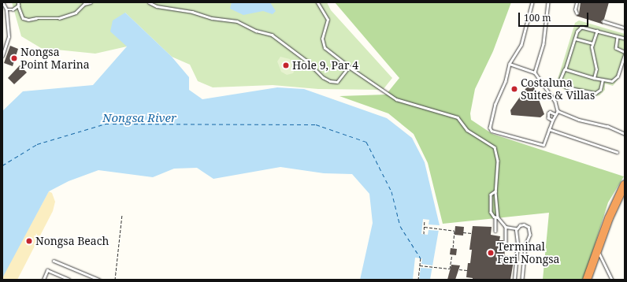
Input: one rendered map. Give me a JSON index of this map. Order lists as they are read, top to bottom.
{
  "water": ["Nongsa River"],
  "places": [
    "Nongsa Point Marina",
    "Hole 9, Par 4",
    "Costaluna Suites & Villas",
    "Nongsa Beach",
    "Terminal Feri Nongsa"
  ],
  "scale_bar": "100 m"
}
